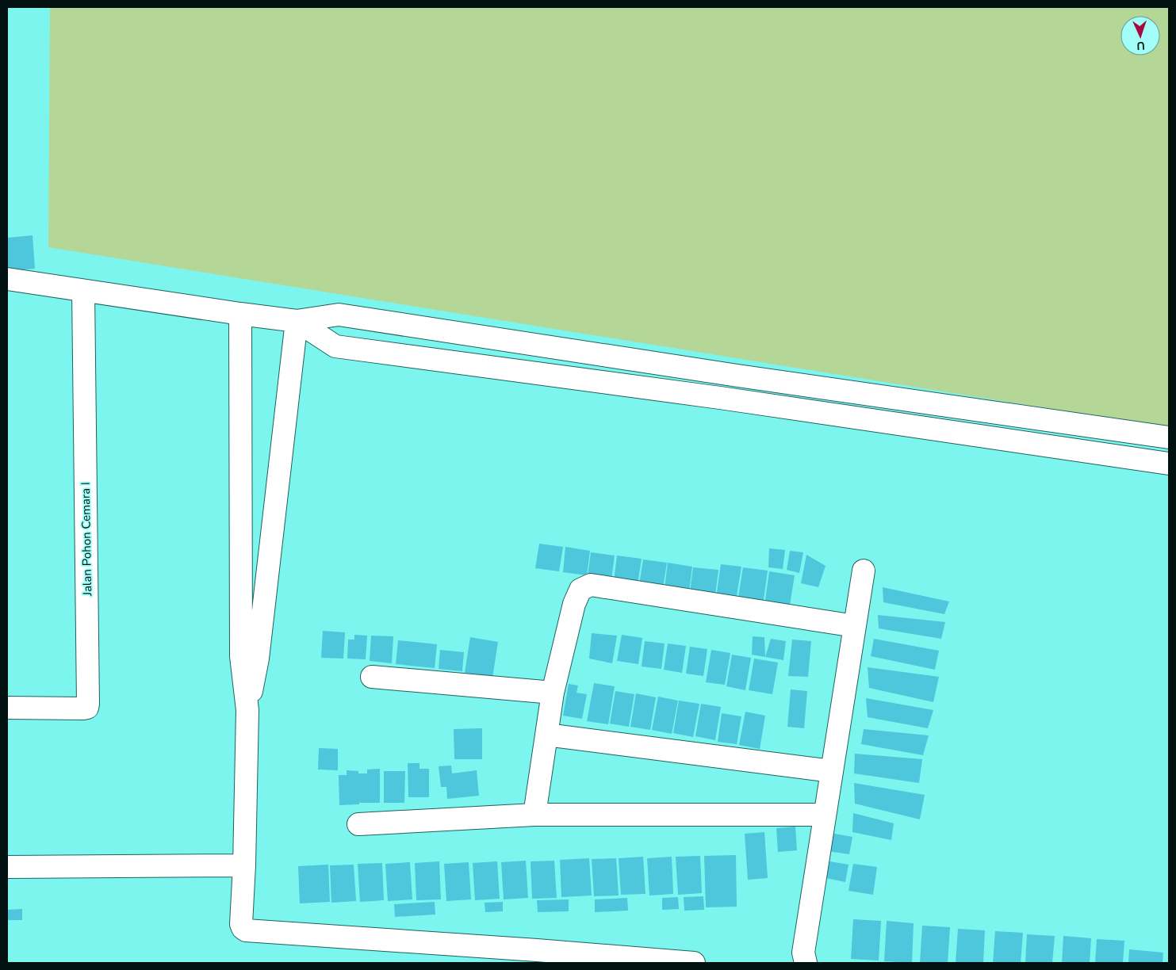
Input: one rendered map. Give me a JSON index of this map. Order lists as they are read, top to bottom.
{
  "streets": {
    "street": ["Jalan Pohon Cemara I"]
  },
  "north": "bottom"
}
